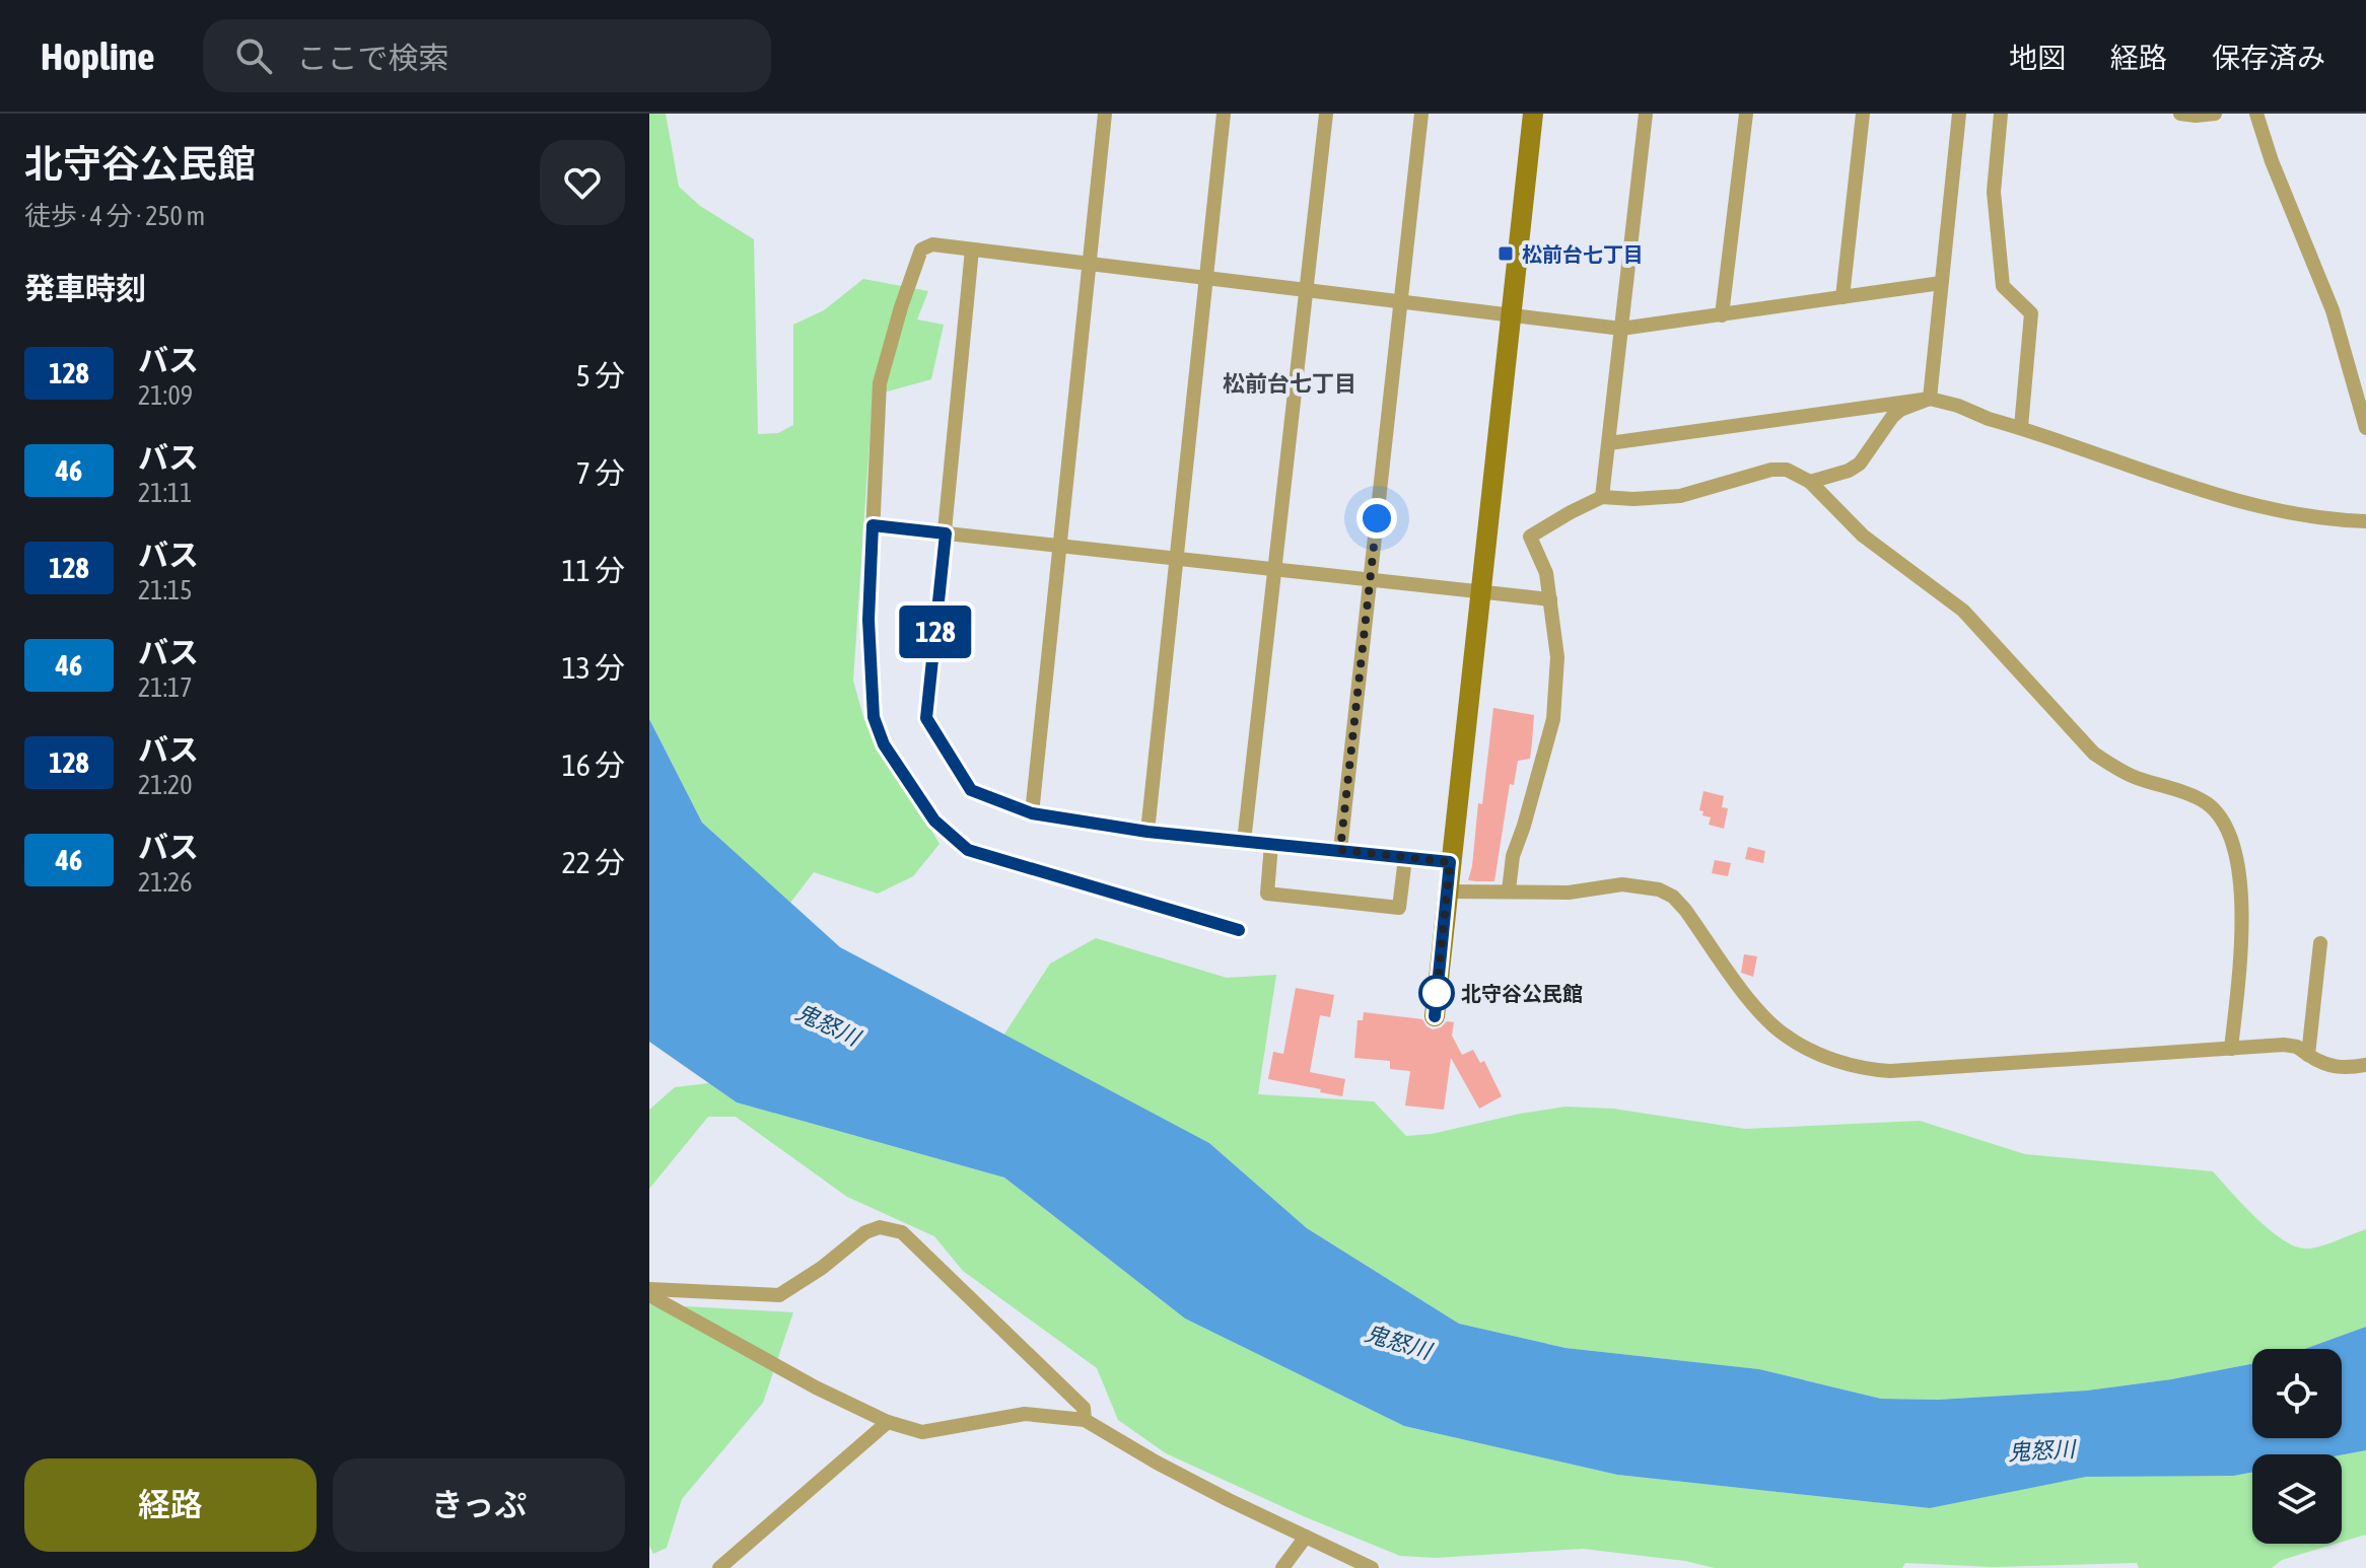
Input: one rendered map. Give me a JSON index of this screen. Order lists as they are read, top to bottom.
{
  "districts": ["松前台七丁目"],
  "water": ["鬼怒川"],
  "places": {
    "transit": ["松前台七丁目"],
    "other": ["北守谷公民館"]
  },
  "lines": ["bus line 128"],
  "page": {
    "header": "Hopline",
    "search": "ここで検索",
    "nav": ["地図", "経路", "保存済み"],
    "heading": [
      ["北守谷公民館", "徒歩 · 4 分 · 250 m"],
      "発車時刻"
    ],
    "on_map": "128",
    "list": [
      {
        "mark": "128",
        "name": "バス",
        "note": "21:09",
        "value": "5 分"
      },
      {
        "mark": "46",
        "name": "バス",
        "note": "21:11",
        "value": "7 分"
      },
      {
        "mark": "128",
        "name": "バス",
        "note": "21:15",
        "value": "11 分"
      },
      {
        "mark": "46",
        "name": "バス",
        "note": "21:17",
        "value": "13 分"
      },
      {
        "mark": "128",
        "name": "バス",
        "note": "21:20",
        "value": "16 分"
      },
      {
        "mark": "46",
        "name": "バス",
        "note": "21:26",
        "value": "22 分"
      }
    ],
    "buttons": ["経路", "きっぷ"]
  }
}
